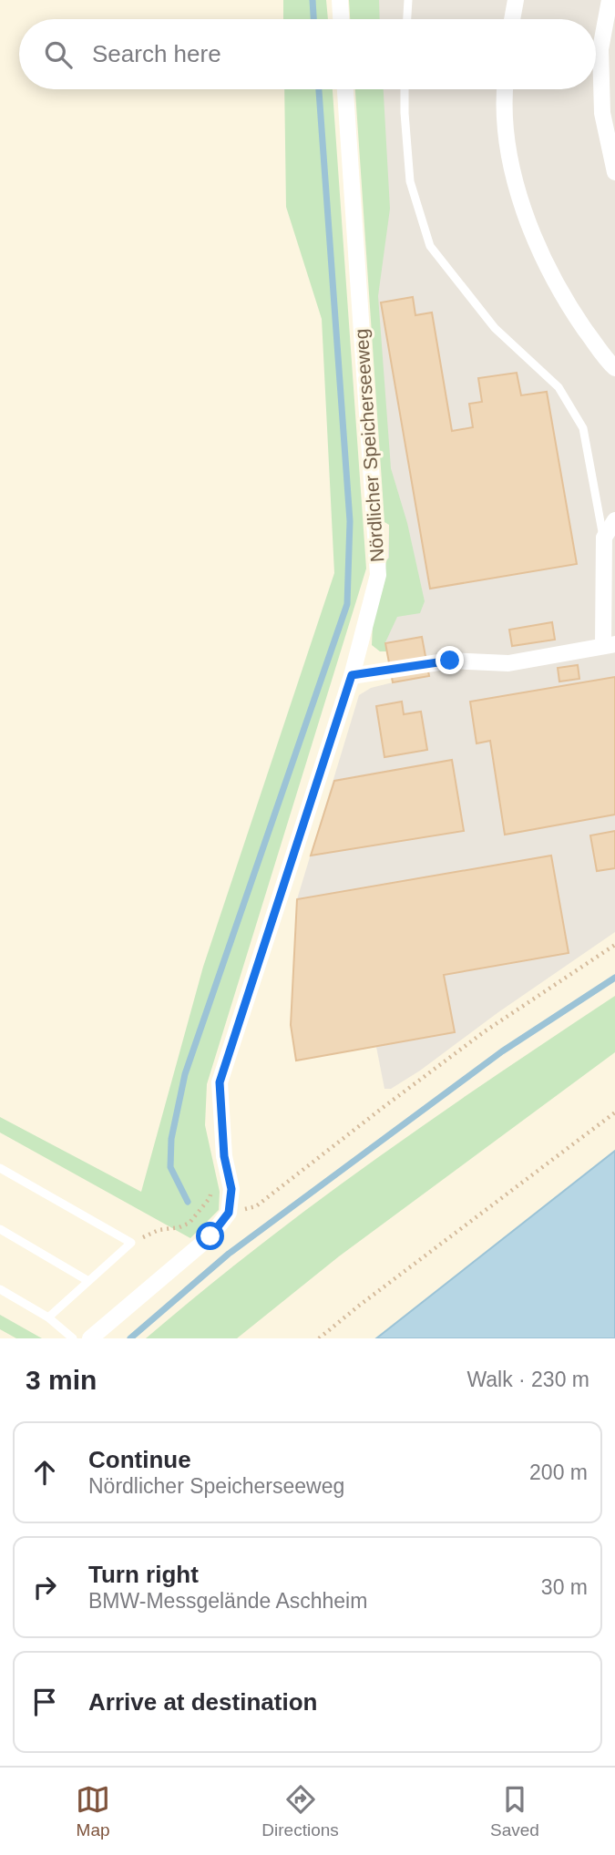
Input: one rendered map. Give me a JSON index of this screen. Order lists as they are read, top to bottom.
{
  "streets": {
    "street": ["Nördlicher Speicherseeweg"]
  },
  "page": {
    "search": "Search here",
    "heading": ["3 min", "Walk · 230 m"],
    "list": [
      ["Continue", "Nördlicher Speicherseeweg", "200 m"],
      ["Turn right", "BMW-Messgelände Aschheim", "30 m"],
      "Arrive at destination"
    ],
    "nav": ["Map", "Directions", "Saved"]
  }
}
